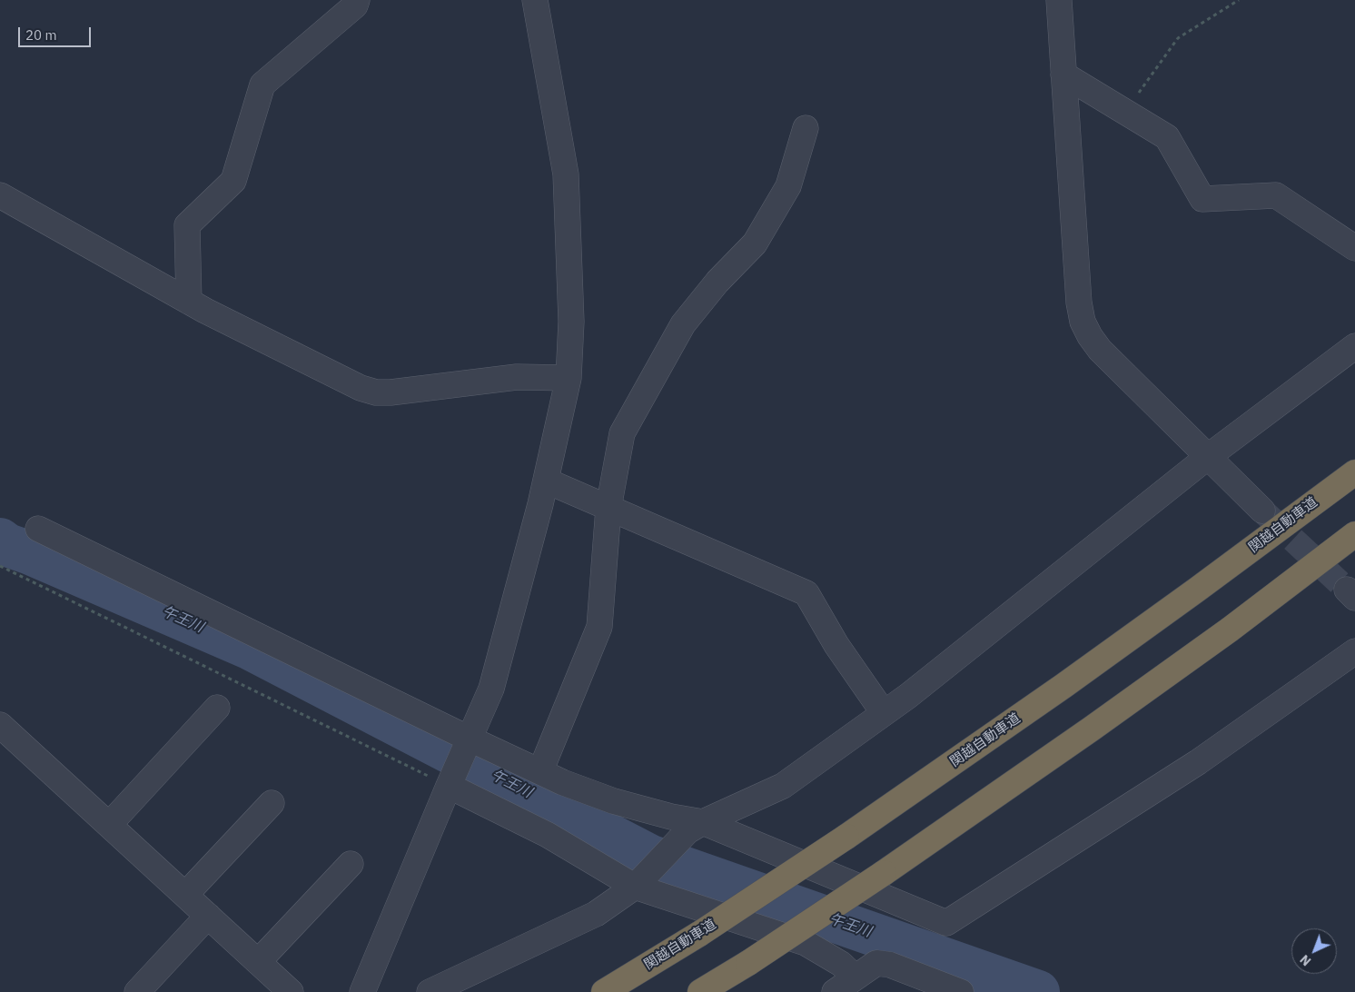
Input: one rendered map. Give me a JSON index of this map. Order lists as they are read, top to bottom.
{
  "streets": {
    "highway": ["関越自動車道"]
  },
  "water": ["午王川"],
  "scale_bar": "20 m",
  "north": "bottom left"
}
